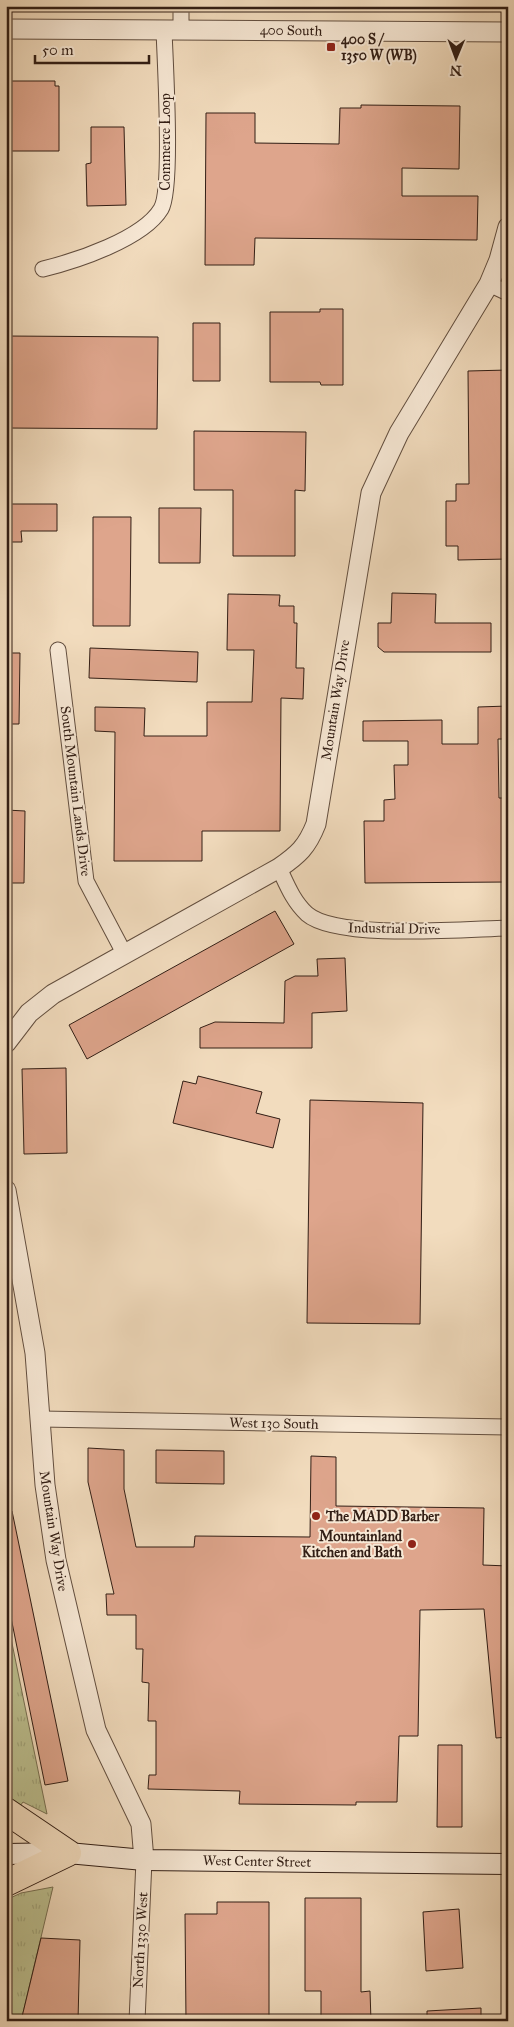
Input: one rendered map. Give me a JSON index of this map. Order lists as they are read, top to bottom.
{
  "streets": {
    "main road": ["West Center Street"],
    "street": [
      "400 South",
      "Commerce Loop",
      "Mountain Way Drive",
      "South Mountain Lands Drive",
      "Industrial Drive",
      "West 130 South",
      "North 1330 West"
    ]
  },
  "crossings": [
    ["400 South", "Commerce Loop"],
    ["Mountain Way Drive", "South Mountain Lands Drive"],
    ["Mountain Way Drive", "Industrial Drive"],
    ["Mountain Way Drive", "West 130 South"],
    ["Mountain Way Drive", "West Center Street"],
    ["Mountain Way Drive", "North 1330 West"],
    ["West Center Street", "North 1330 West"]
  ],
  "places": {
    "transit": ["400 S / 1350 W (WB)"],
    "other": ["The MADD Barber", "Mountainland Kitchen and Bath"]
  },
  "scale_bar": "50 m",
  "north": "bottom"
}
